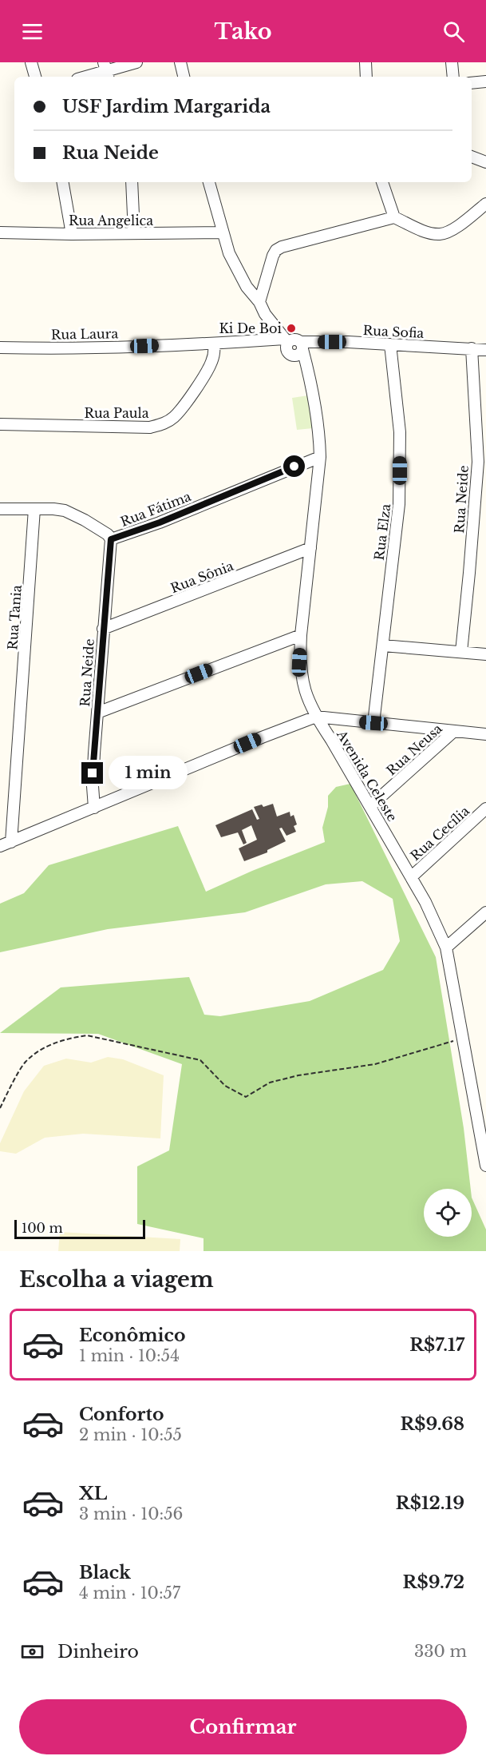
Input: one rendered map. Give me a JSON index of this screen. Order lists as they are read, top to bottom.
{
  "streets": {
    "street": [
      "Rua Angelica",
      "Rua Sofia",
      "Rua Laura",
      "Rua Paula",
      "Rua Neide",
      "Rua Fátima",
      "Rua Elza",
      "Rua Sônia",
      "Rua Tania",
      "Rua Neusa",
      "Avenida Celeste",
      "Rua Cecília"
    ]
  },
  "crossings": [
    ["Rua Sofia", "Rua Laura"],
    ["Rua Sofia", "Rua Neide"],
    ["Rua Sofia", "Rua Elza"],
    ["Rua Sofia", "Avenida Celeste"],
    ["Rua Laura", "Rua Paula"],
    ["Rua Neide", "Rua Fátima"],
    ["Rua Neide", "Rua Sônia"],
    ["Rua Fátima", "Rua Tania"],
    ["Rua Fátima", "Avenida Celeste"],
    ["Rua Sônia", "Avenida Celeste"],
    ["Rua Neusa", "Avenida Celeste"],
    ["Avenida Celeste", "Rua Cecília"]
  ],
  "places": ["Ki De Boi"],
  "scale_bar": "100 m",
  "page": {
    "header": "Tako",
    "banner": ["USF Jardim Margarida", "Rua Neide"],
    "bubble": "1 min",
    "scale": "100 m",
    "heading": "Escolha a viagem",
    "list": [
      {
        "name": "Econômico",
        "note": "1 min · 10:54",
        "value": "R$7.17"
      },
      {
        "name": "Conforto",
        "note": "2 min · 10:55",
        "value": "R$9.68"
      },
      {
        "name": "XL",
        "note": "3 min · 10:56",
        "value": "R$12.19"
      },
      {
        "name": "Black",
        "note": "4 min · 10:57",
        "value": "R$9.72"
      }
    ],
    "pay": ["Dinheiro", "330 m"],
    "buttons": "Confirmar"
  }
}
